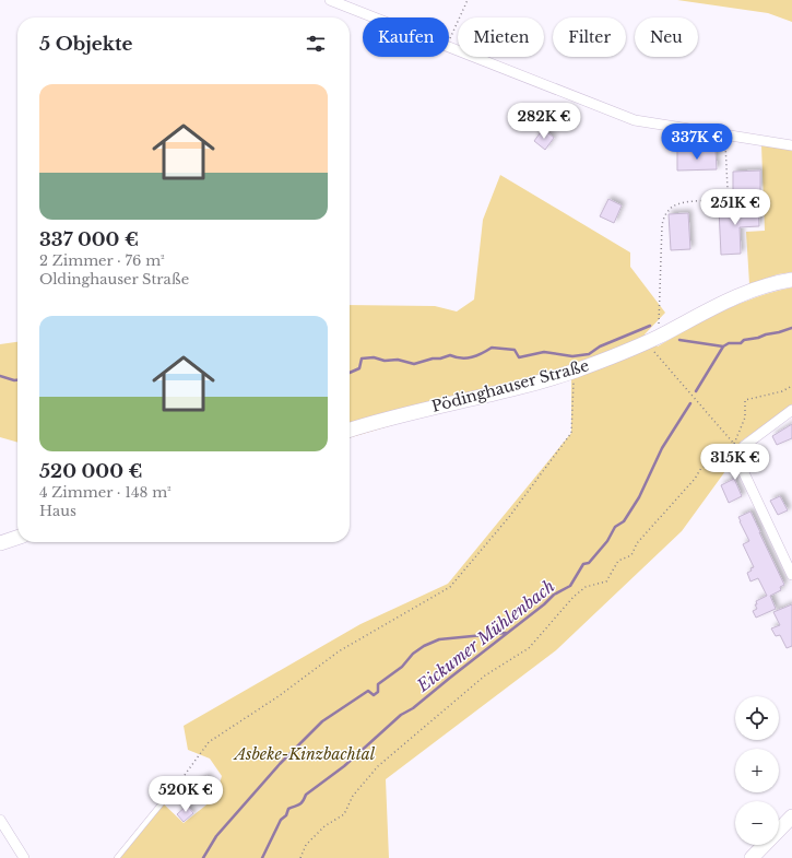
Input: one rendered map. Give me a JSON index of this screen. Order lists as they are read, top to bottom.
{
  "streets": {
    "street": ["Pödinghauser Straße"]
  },
  "water": ["Eickumer Mühlenbach"],
  "parks": ["Asbeke-Kinzbachtal"],
  "page": {
    "chip": [
      "Kaufen",
      "Mieten",
      "Filter",
      "Neu"
    ],
    "heading": "5 Objekte",
    "list": [
      {
        "name": "337 000 €",
        "note": "2 Zimmer · 76 m² · Oldinghauser Straße"
      },
      {
        "name": "520 000 €",
        "note": "4 Zimmer · 148 m² · Haus"
      }
    ],
    "price": [
      "282K €",
      "337K €",
      "251K €",
      "315K €",
      "520K €"
    ],
    "map_buttons": ["+", "−"]
  }
}
